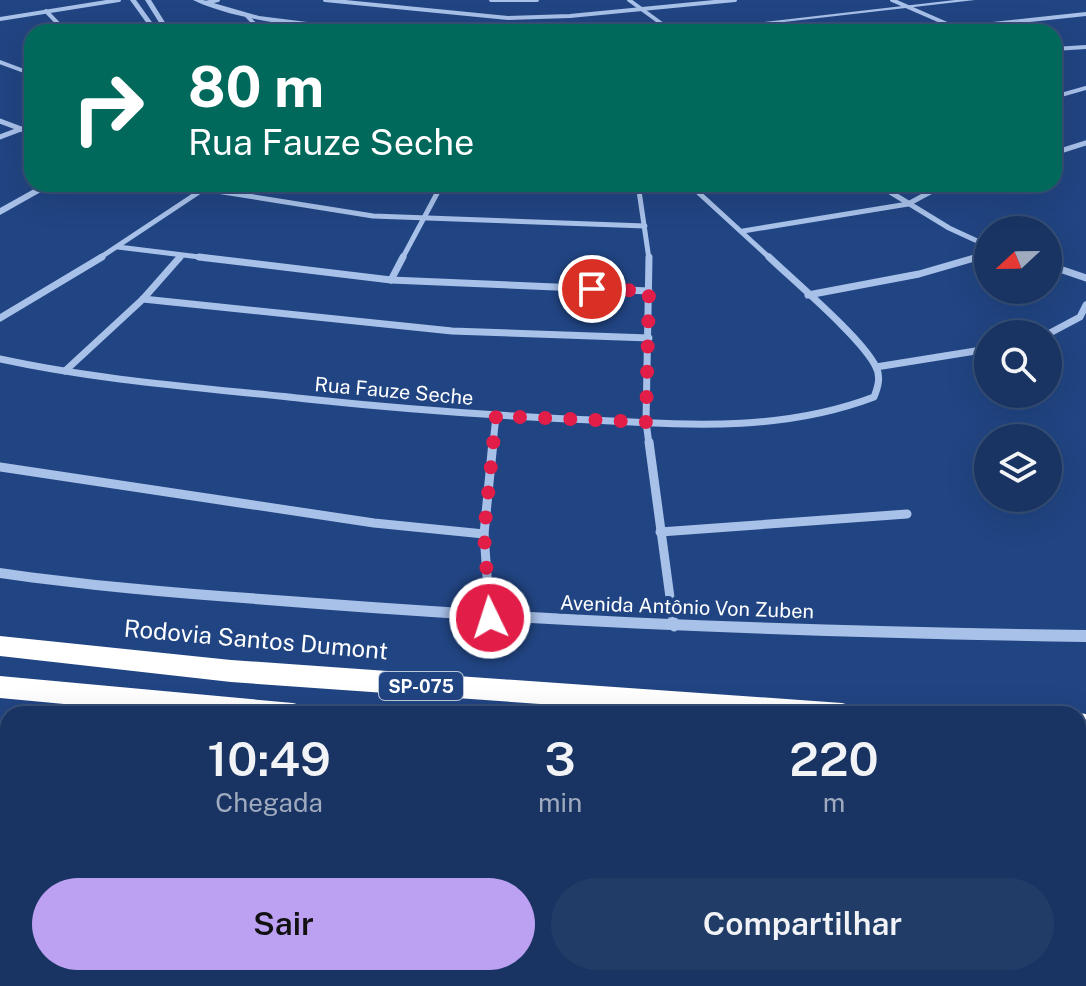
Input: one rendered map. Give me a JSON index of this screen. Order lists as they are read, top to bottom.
{
  "streets": {
    "highway": ["Rodovia Santos Dumont", "SP-075"],
    "street": ["Rua Fauze Seche", "Avenida Antônio Von Zuben"]
  },
  "north": "left",
  "page": {
    "turn": ["80 m", "Rua Fauze Seche"],
    "eta": [
      "10:49",
      "Chegada",
      "3",
      "min",
      "220",
      "m"
    ],
    "buttons": ["Sair", "Compartilhar"]
  }
}
